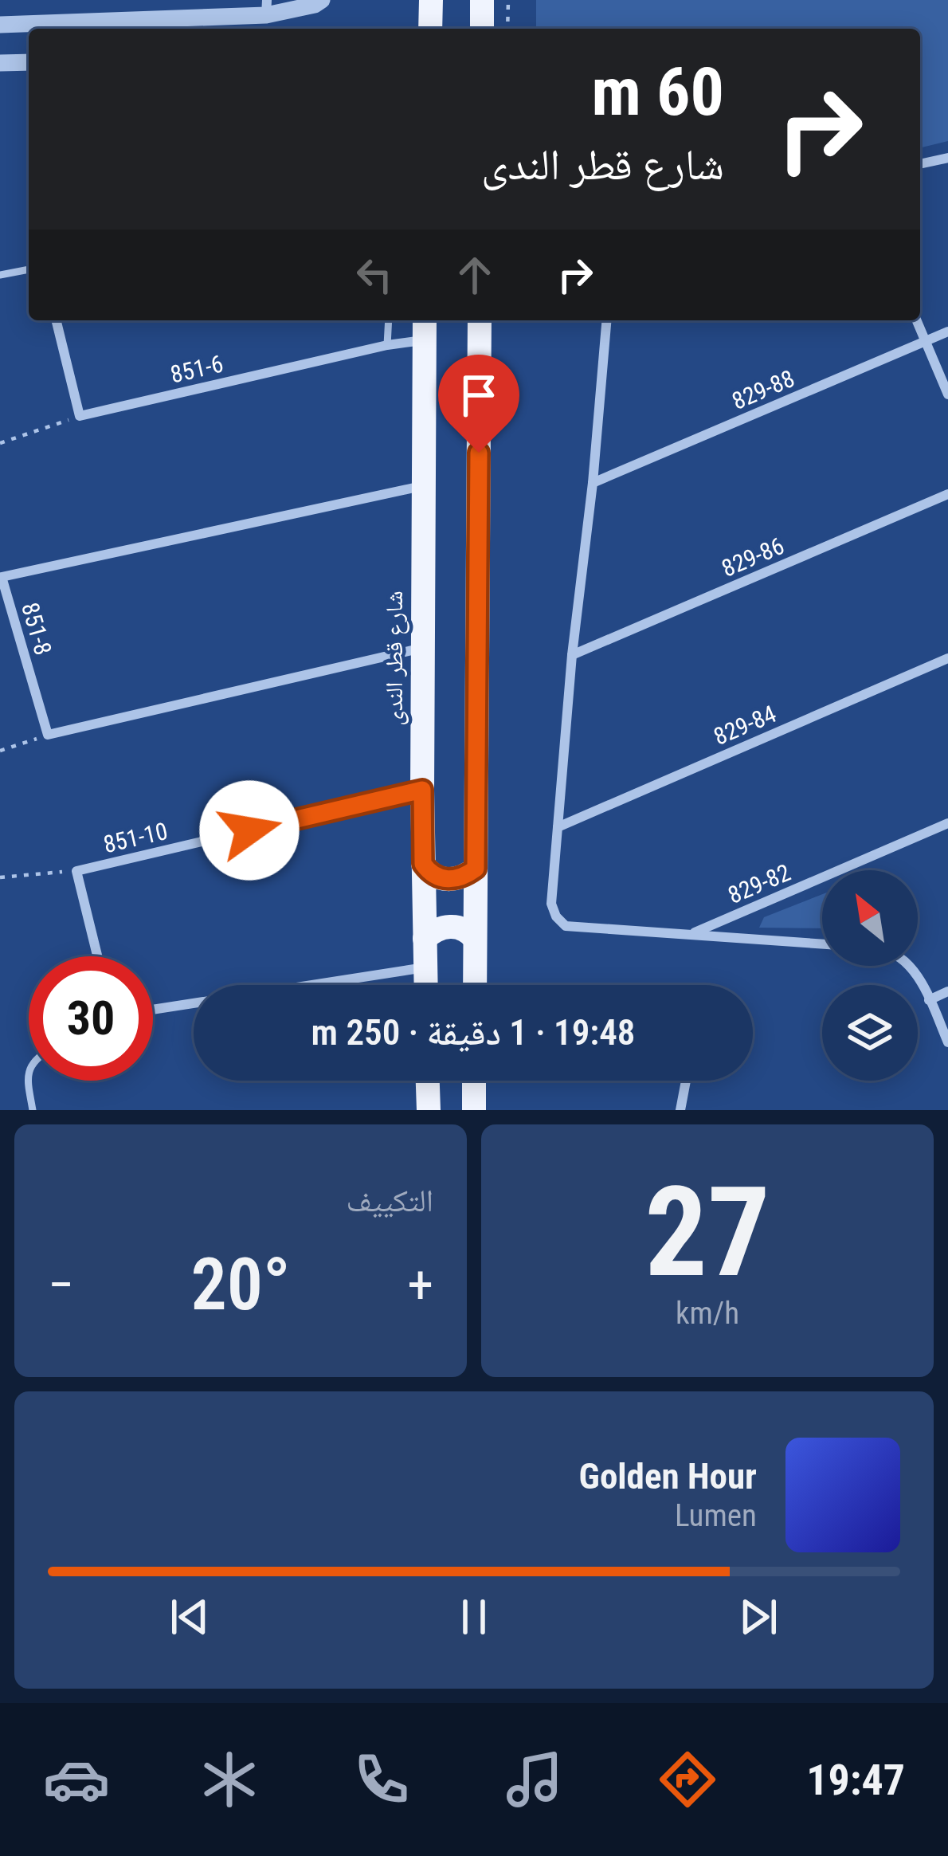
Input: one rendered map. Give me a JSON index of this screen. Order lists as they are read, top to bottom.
{
  "streets": {
    "main road": ["شارع قطر الندى"],
    "street": [
      "851-6",
      "829-88",
      "829-86",
      "851-8",
      "829-84",
      "851-10",
      "829-82"
    ]
  },
  "crossings": [
    ["851-6", "شارع قطر الندى"],
    ["851-8", "شارع قطر الندى"],
    ["شارع قطر الندى", "851-10"]
  ],
  "north": "top left",
  "page": {
    "turn": ["60 m", "شارع قطر الندى"],
    "limit": "30",
    "trip": "19:48 · 1 دقيقة · 250 m",
    "tile": [
      ["27", "km/h"],
      "التكييف"
    ],
    "heat": ["−", "20°", "+"],
    "song": ["Golden Hour", "Lumen"],
    "tabs": "19:47"
  }
}
